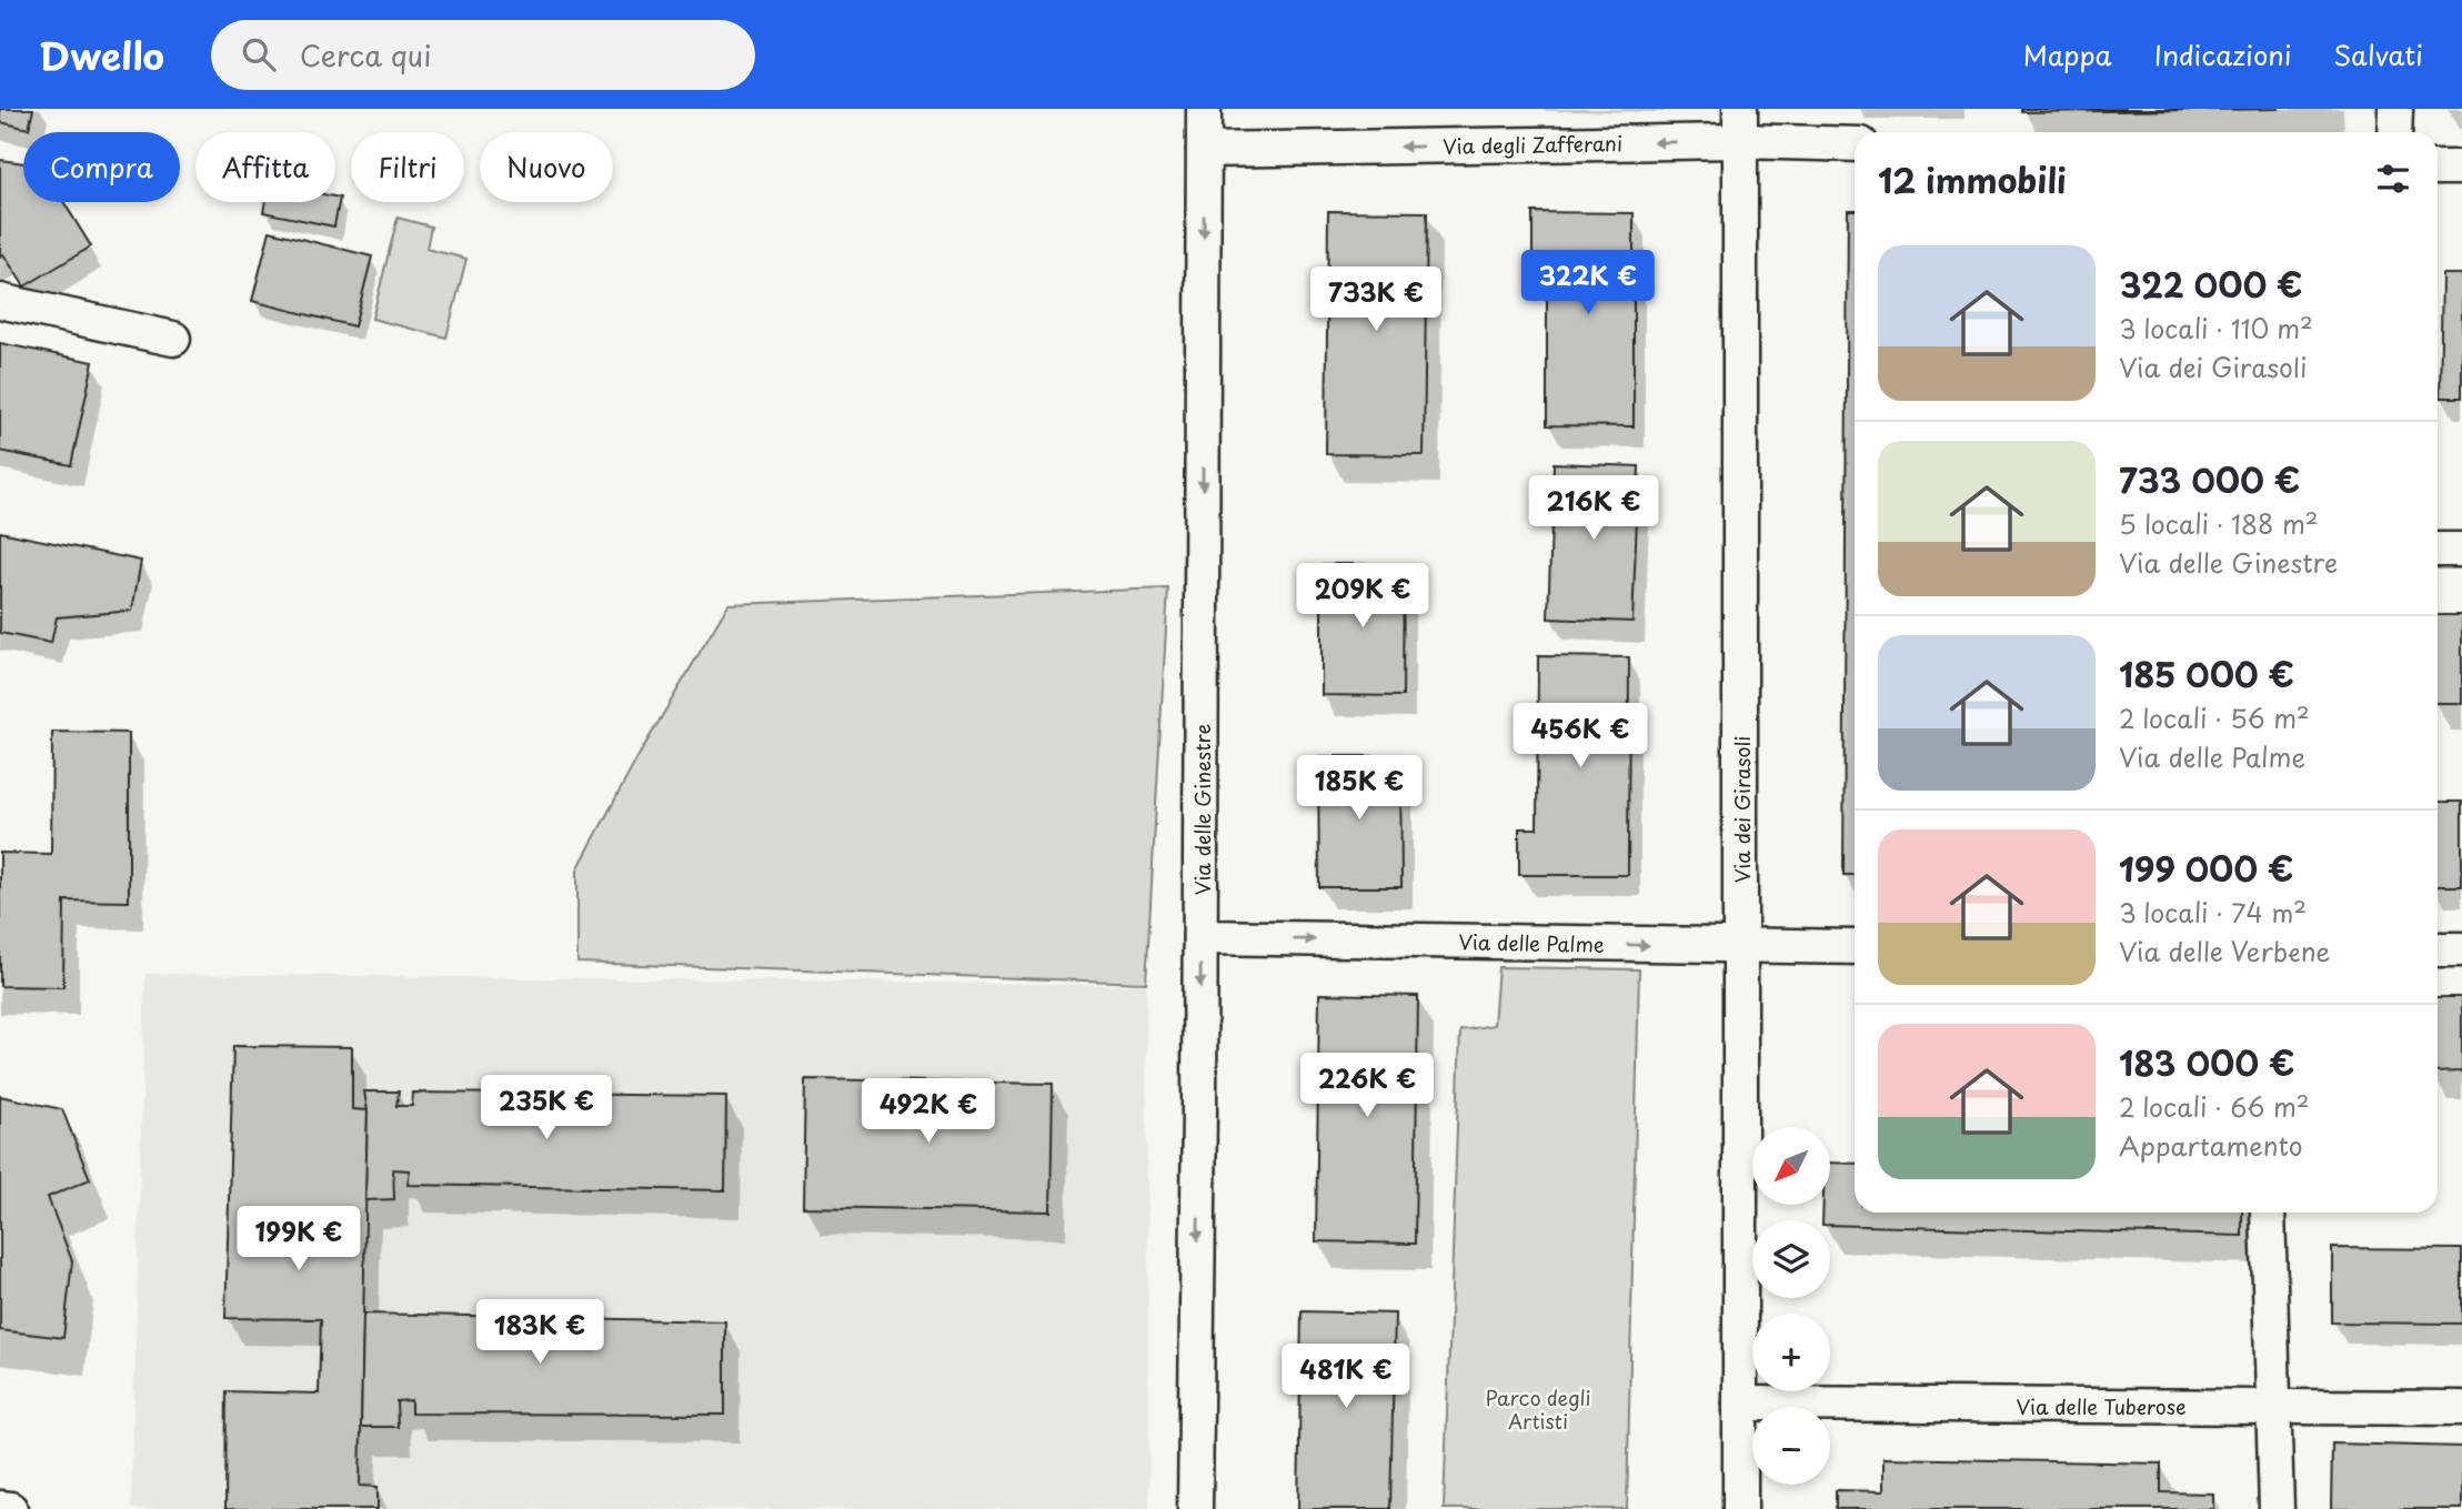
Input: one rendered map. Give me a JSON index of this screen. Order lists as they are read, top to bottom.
{
  "streets": {
    "street": [
      "Via degli Zafferani",
      "Via delle Ginestre",
      "Via dei Girasoli",
      "Via delle Palme",
      "Via delle Tuberose"
    ]
  },
  "crossings": [
    ["Via degli Zafferani", "Via delle Ginestre"],
    ["Via degli Zafferani", "Via dei Girasoli"],
    ["Via delle Ginestre", "Via delle Palme"],
    ["Via dei Girasoli", "Via delle Palme"],
    ["Via dei Girasoli", "Via delle Tuberose"]
  ],
  "one_way": ["Via degli Zafferani", "Via delle Ginestre", "Via delle Palme"],
  "parks": ["Parco degli Artisti"],
  "north": "bottom left",
  "page": {
    "header": "Dwello",
    "search": "Cerca qui",
    "nav": ["Mappa", "Indicazioni", "Salvati"],
    "chip": [
      "Compra",
      "Affitta",
      "Filtri",
      "Nuovo"
    ],
    "heading": "12 immobili",
    "list": [
      {
        "name": "322 000 €",
        "note": "3 locali · 110 m² · Via dei Girasoli"
      },
      {
        "name": "733 000 €",
        "note": "5 locali · 188 m² · Via delle Ginestre"
      },
      {
        "name": "185 000 €",
        "note": "2 locali · 56 m² · Via delle Palme"
      },
      {
        "name": "199 000 €",
        "note": "3 locali · 74 m² · Via delle Verbene"
      },
      {
        "name": "183 000 €",
        "note": "2 locali · 66 m² · Appartamento"
      }
    ],
    "price": [
      "322K €",
      "733K €",
      "216K €",
      "209K €",
      "456K €",
      "185K €",
      "226K €",
      "235K €",
      "492K €",
      "199K €",
      "183K €",
      "481K €"
    ],
    "map_buttons": ["+", "−"]
  }
}
